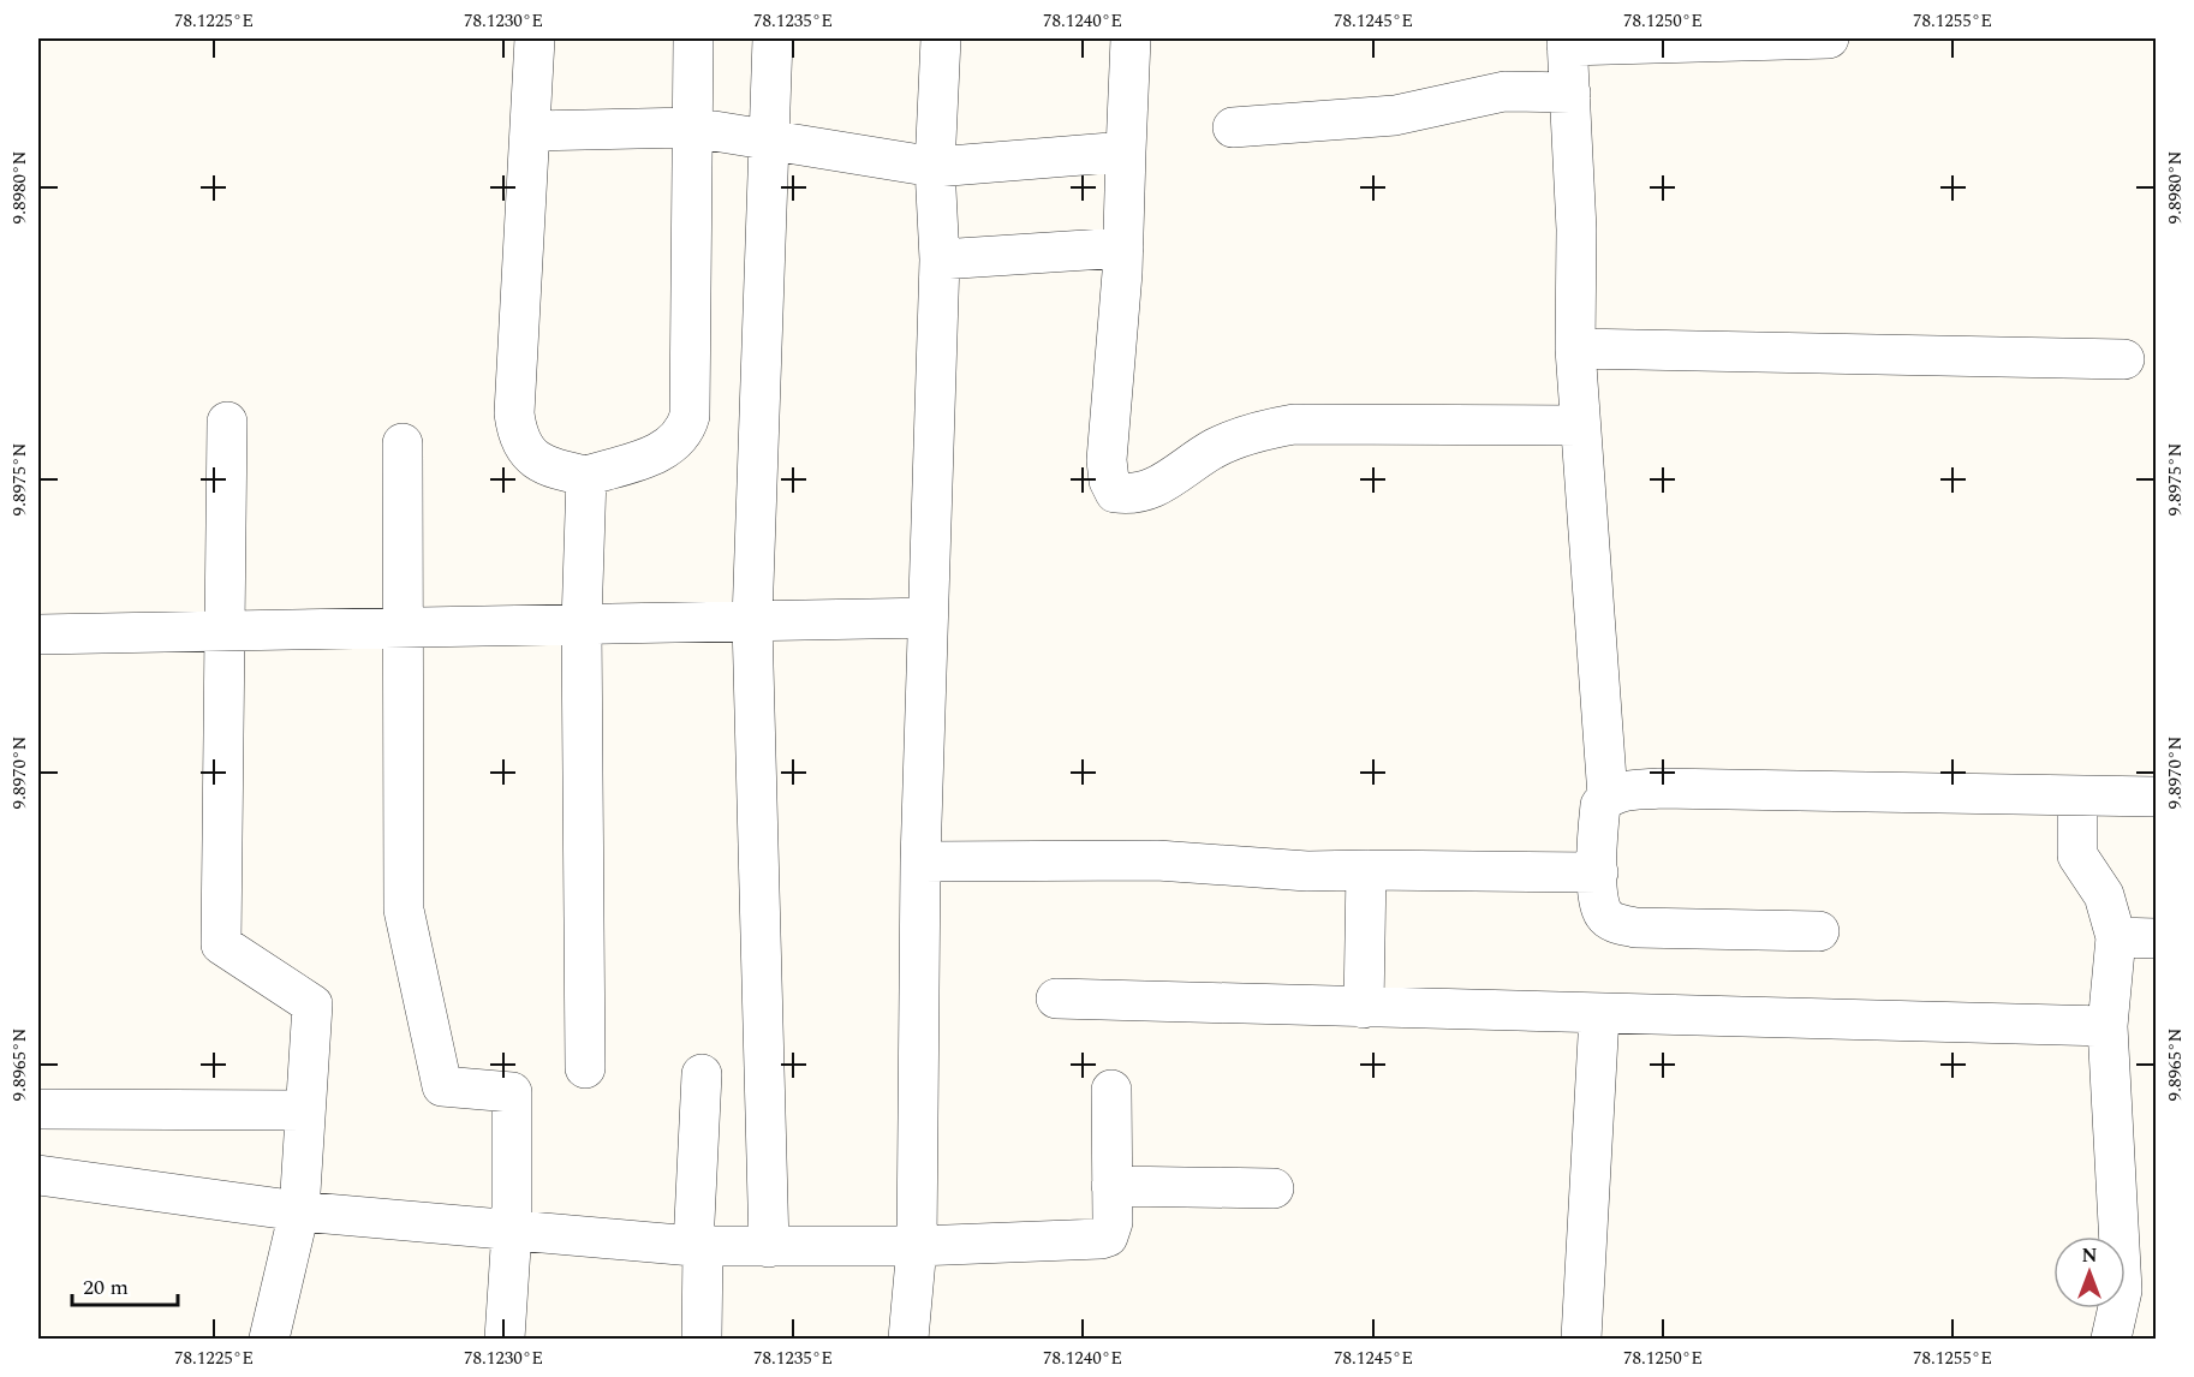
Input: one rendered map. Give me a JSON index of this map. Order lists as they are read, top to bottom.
{
  "scale_bar": "20 m",
  "north": "top",
  "coordinates": [
    "78.1225°E",
    "78.1230°E",
    "78.1235°E",
    "78.1240°E",
    "78.1245°E",
    "78.1250°E",
    "78.1255°E",
    "9.8980°N",
    "9.8975°N",
    "9.8970°N",
    "9.8965°N"
  ]
}
